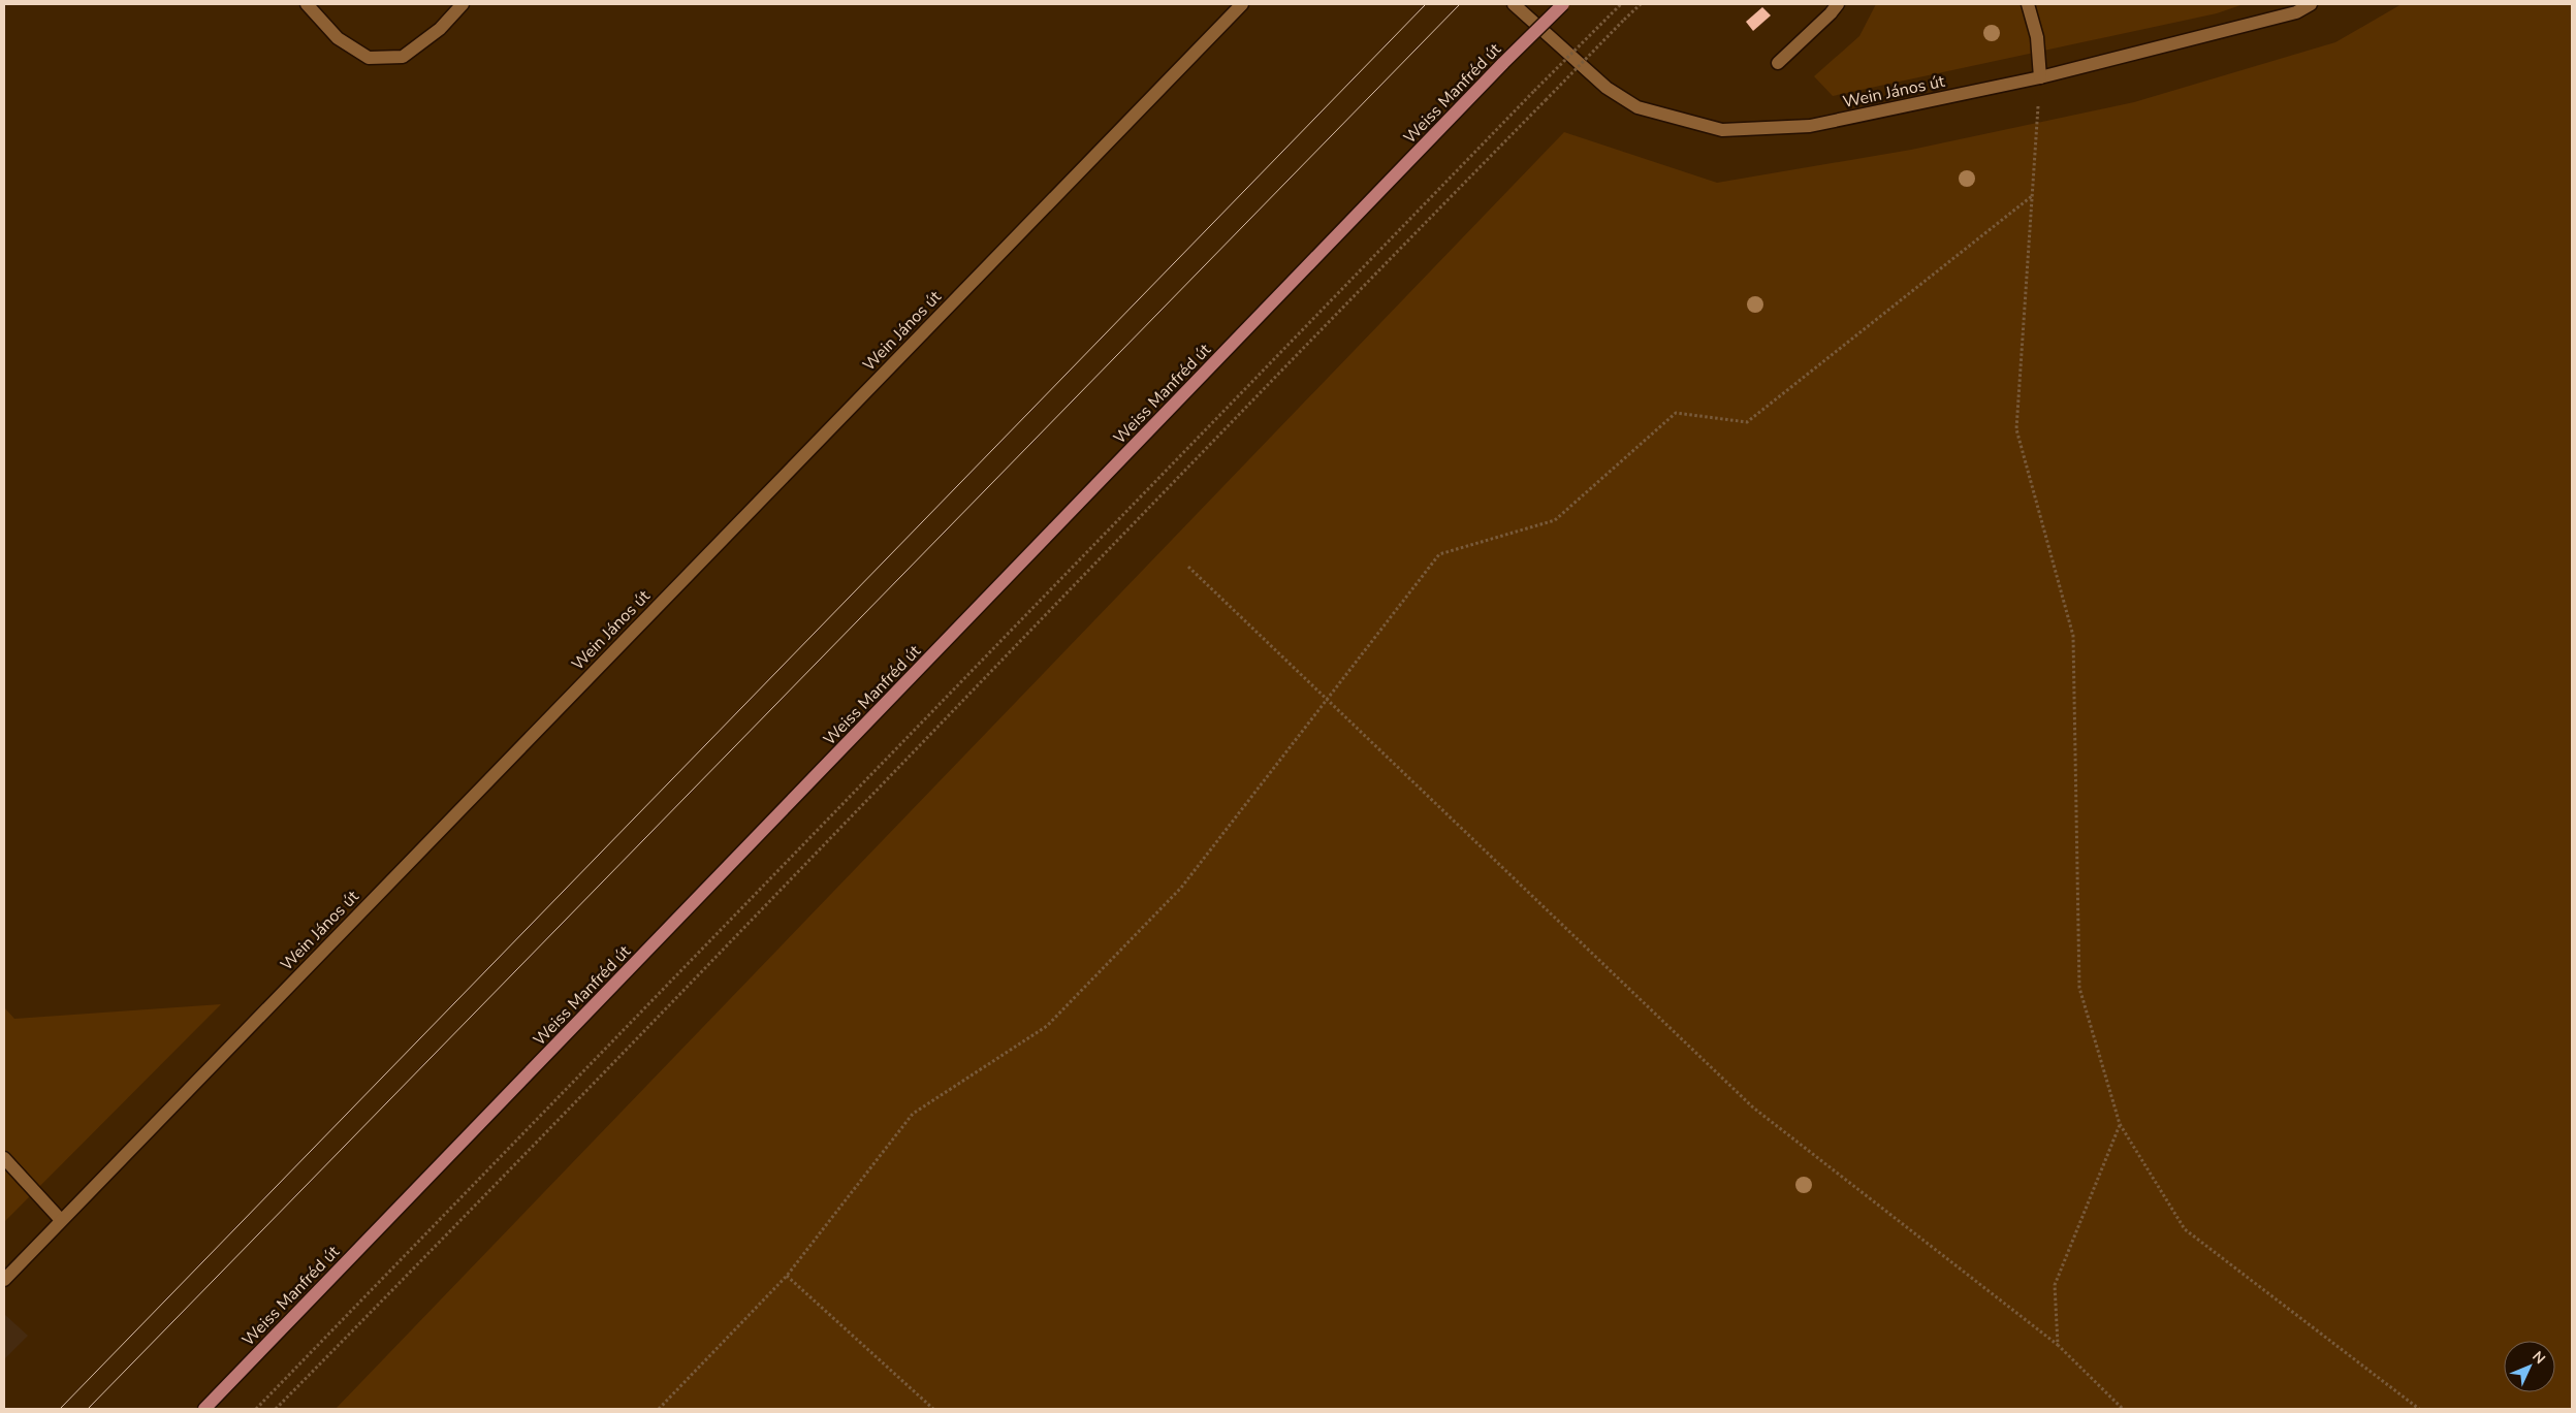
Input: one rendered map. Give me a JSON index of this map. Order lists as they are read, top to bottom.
{
  "streets": {
    "main road": ["Weiss Manfréd út"],
    "street": ["Wein János út"]
  },
  "north": "top right"
}
